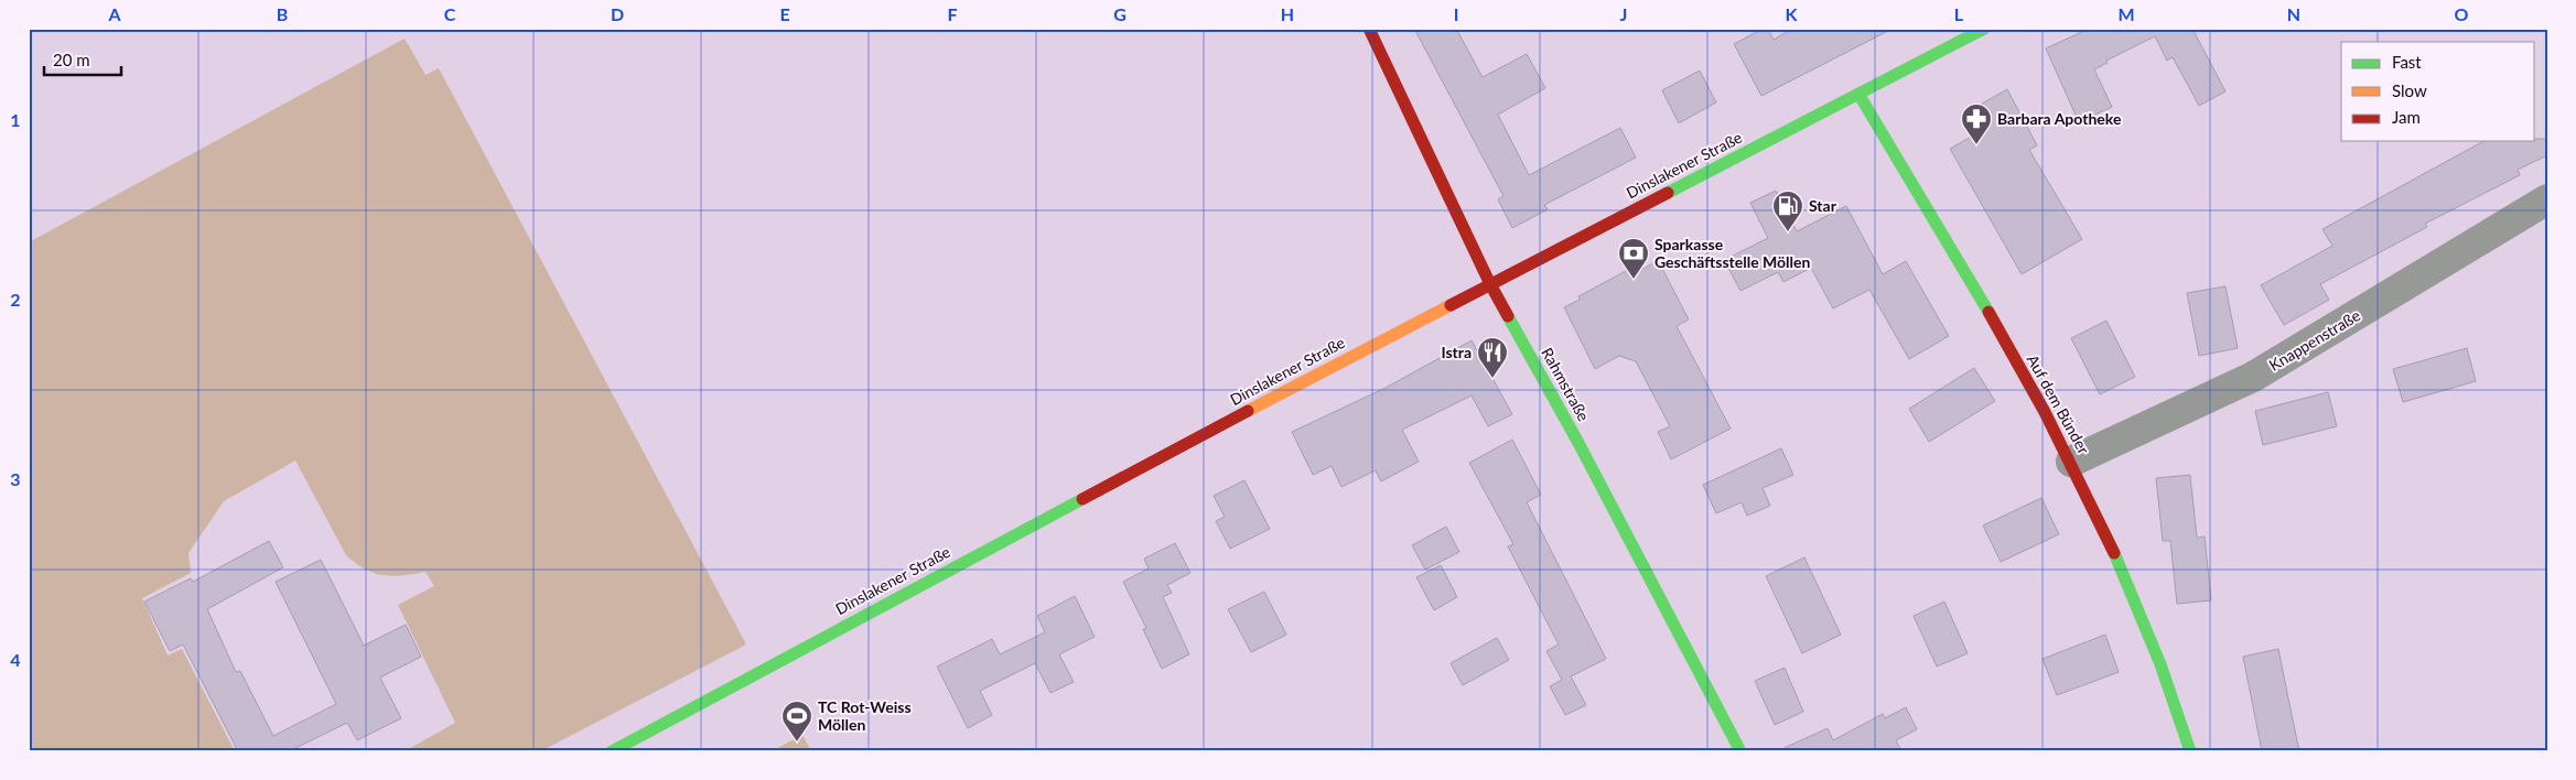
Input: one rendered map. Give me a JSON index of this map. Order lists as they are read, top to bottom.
{
  "streets": {
    "main road": ["Dinslakener Straße", "Rahmstraße", "Auf dem Bünder"],
    "street": ["Knappenstraße"]
  },
  "crossings": [
    ["Dinslakener Straße", "Rahmstraße"],
    ["Dinslakener Straße", "Auf dem Bünder"],
    ["Knappenstraße", "Auf dem Bünder"]
  ],
  "places": {
    "pharmacy": ["Barbara Apotheke"],
    "fuel station": ["Star"],
    "bank": ["Sparkasse Geschäftsstelle Möllen"],
    "restaurant": ["Istra"],
    "sports": ["TC Rot-Weiss Möllen"]
  },
  "legend": ["Fast", "Slow", "Jam"],
  "scale_bar": "20 m",
  "grid": {
    "columns": [
      "A",
      "B",
      "C",
      "D",
      "E",
      "F",
      "G",
      "H",
      "I",
      "J",
      "K",
      "L",
      "M",
      "N",
      "O"
    ],
    "rows": [
      "1",
      "2",
      "3",
      "4"
    ]
  }
}
